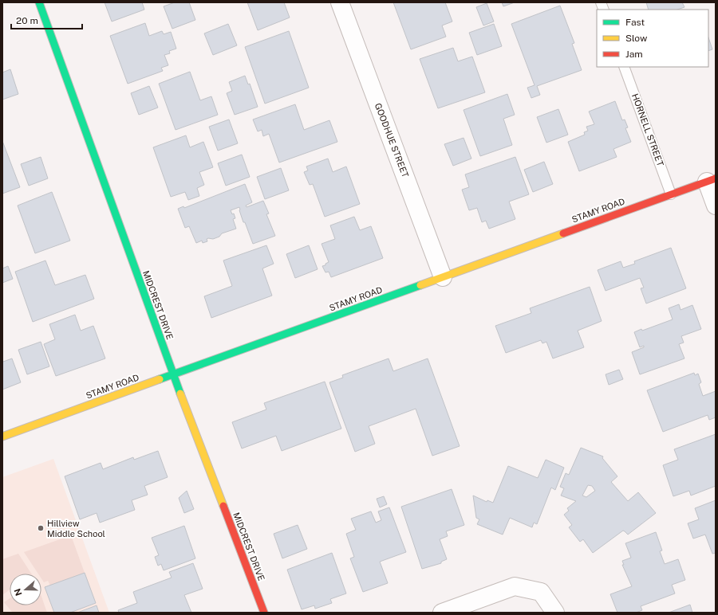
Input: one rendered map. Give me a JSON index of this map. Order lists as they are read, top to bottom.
{
  "streets": {
    "street": ["GOODHUE STREET", "STAMY ROAD", "MIDCREST DRIVE"],
    "lane": ["HORNELL STREET"]
  },
  "crossings": [
    ["HORNELL STREET", "STAMY ROAD"],
    ["GOODHUE STREET", "STAMY ROAD"],
    ["STAMY ROAD", "MIDCREST DRIVE"]
  ],
  "places": ["Hillview Middle School"],
  "legend": ["Fast", "Slow", "Jam"],
  "scale_bar": "20 m",
  "north": "left"
}
